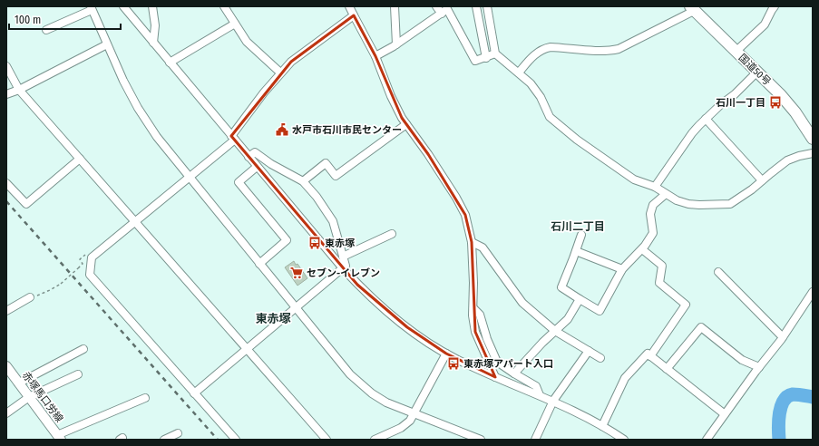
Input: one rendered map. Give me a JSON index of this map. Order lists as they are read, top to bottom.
{
  "streets": {
    "highway": ["国道50号"],
    "main road": ["赤塚馬口労線"]
  },
  "districts": ["石川二丁目", "東赤塚"],
  "places": {
    "bus stop": ["石川一丁目", "東赤塚", "東赤塚アパート入口"],
    "public building": ["水戸市石川市民センター"],
    "supermarket": ["セブン-イレブン"]
  },
  "scale_bar": "100 m"
}
